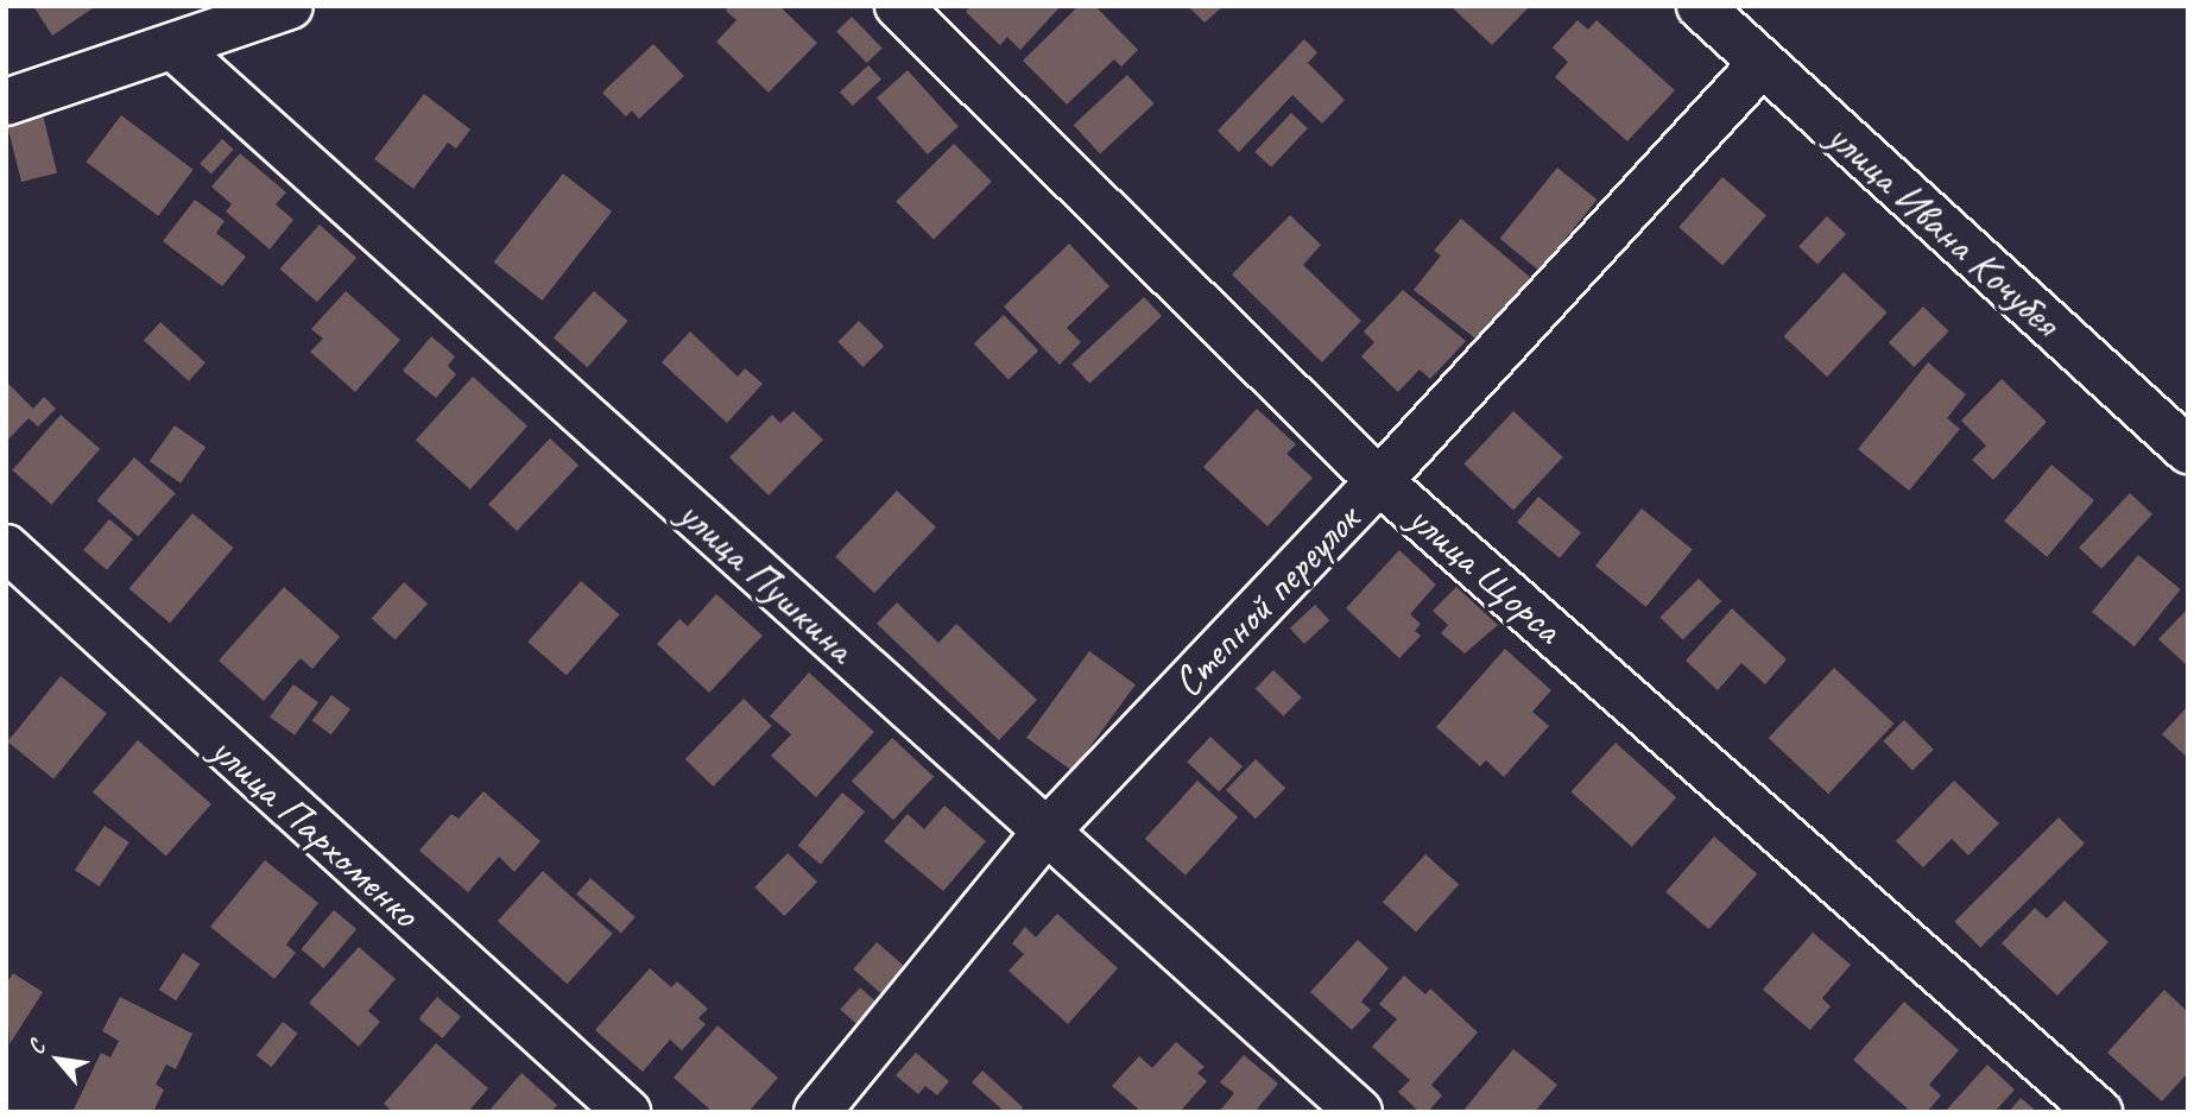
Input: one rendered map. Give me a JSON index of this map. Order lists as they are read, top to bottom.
{
  "streets": {
    "street": [
      "улица Ивана Кочубея",
      "улица Щорса",
      "улица Пушкина",
      "Степной переулок",
      "улица Пархоменко"
    ]
  },
  "crossings": [
    ["улица Ивана Кочубея", "Степной переулок"],
    ["улица Щорса", "Степной переулок"],
    ["улица Пушкина", "Степной переулок"]
  ],
  "north": "top left"
}
